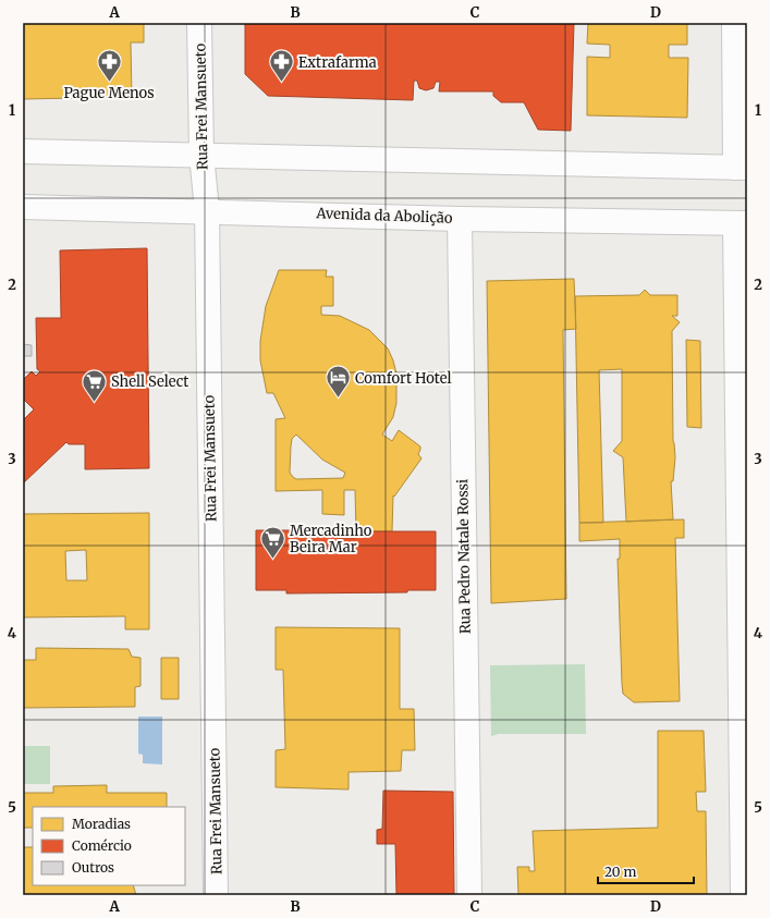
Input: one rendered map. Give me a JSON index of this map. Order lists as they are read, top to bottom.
{
  "streets": {
    "street": ["Rua Frei Mansueto", "Avenida da Abolição", "Rua Pedro Natale Rossi"]
  },
  "crossings": [
    ["Rua Frei Mansueto", "Avenida da Abolição"],
    ["Avenida da Abolição", "Rua Pedro Natale Rossi"]
  ],
  "places": {
    "pharmacy": ["Pague Menos", "Extrafarma"],
    "hotel": ["Comfort Hotel"],
    "supermarket": ["Shell Select", "Mercadinho Beira Mar"]
  },
  "legend": ["Moradias", "Comércio", "Outros"],
  "scale_bar": "20 m",
  "grid": {
    "columns": [
      "A",
      "B",
      "C",
      "D"
    ],
    "rows": [
      "1",
      "2",
      "3",
      "4",
      "5"
    ]
  }
}
